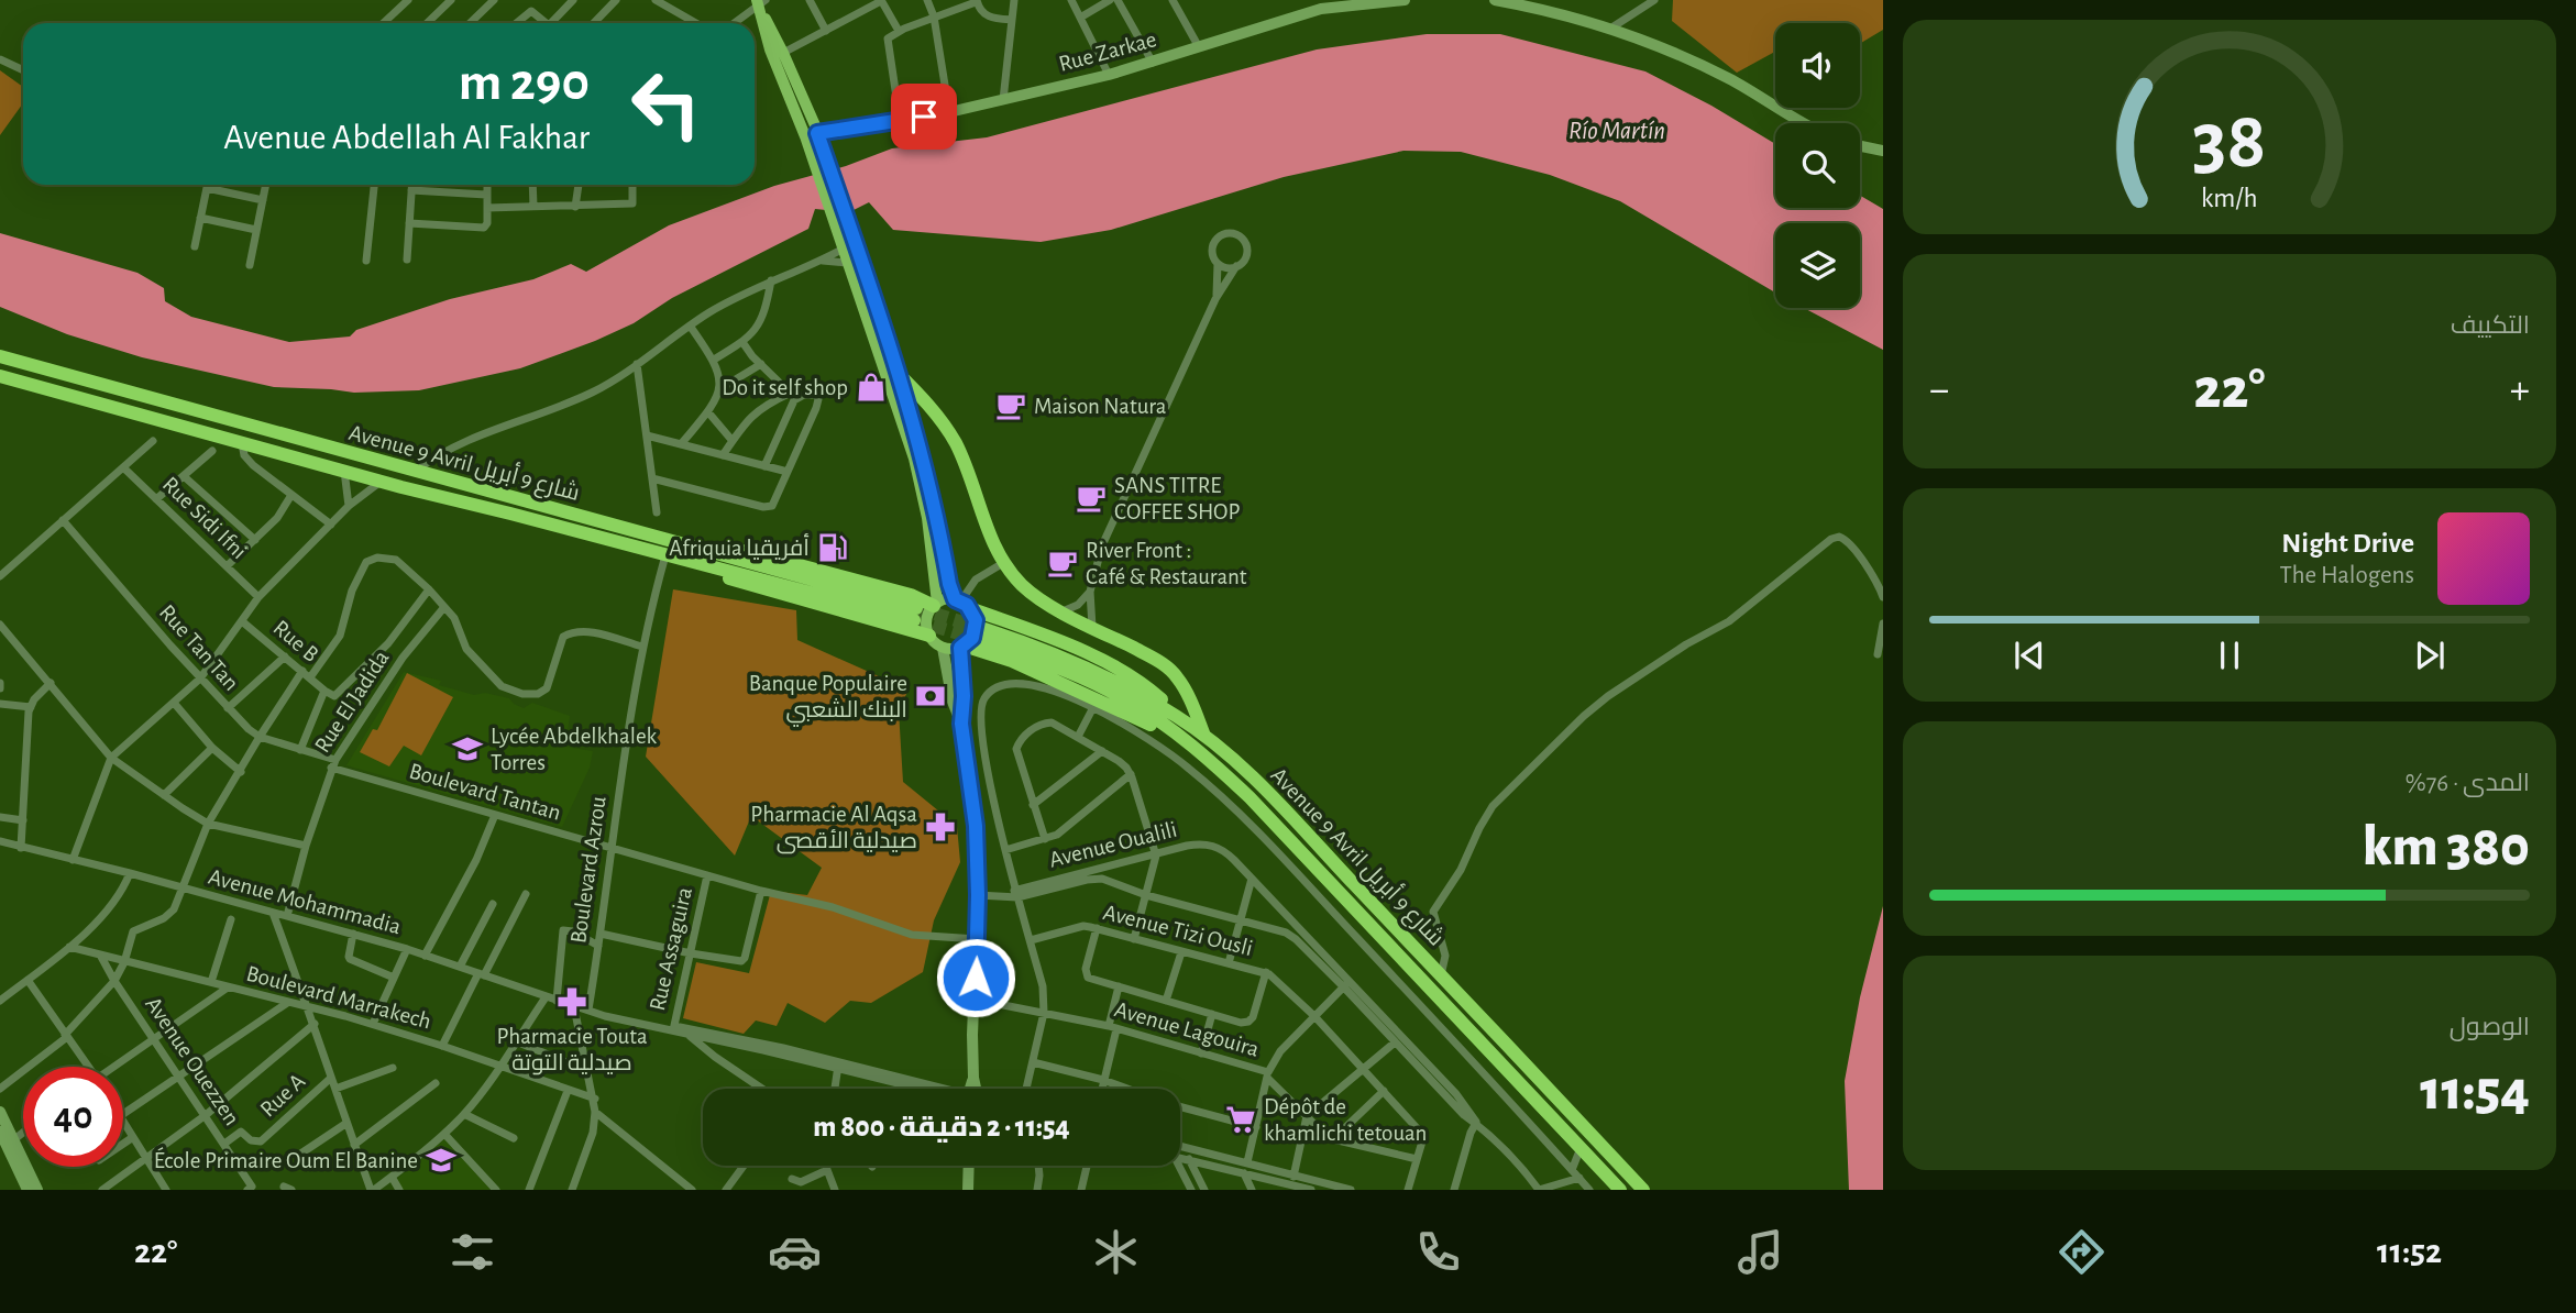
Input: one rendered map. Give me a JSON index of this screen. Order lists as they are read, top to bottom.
{
  "streets": {
    "highway": ["Avenue 9 Avril شارع 9 أبريل"],
    "street": [
      "Rue Zarkae",
      "Rue Sidi Ifni",
      "Rue B",
      "Rue Tan Tan",
      "Rue El Jadida",
      "Boulevard Tantan",
      "Avenue Oualili",
      "Boulevard Azrou",
      "Avenue Mohammadia",
      "Avenue Tizi Ousli",
      "Rue Assaguira",
      "Boulevard Marrakech",
      "Avenue Lagouira",
      "Avenue Ouezzen",
      "Rue A"
    ]
  },
  "crossings": [
    ["Avenue 9 Avril شارع 9 أبريل", "Boulevard Azrou"],
    ["Rue Tan Tan", "Rue El Jadida"],
    ["Rue Tan Tan", "Boulevard Tantan"],
    ["Rue El Jadida", "Boulevard Tantan"],
    ["Rue El Jadida", "Avenue Mohammadia"],
    ["Boulevard Tantan", "Boulevard Azrou"],
    ["Boulevard Tantan", "Rue Assaguira"],
    ["Avenue Oualili", "Avenue Lagouira"],
    ["Boulevard Azrou", "Avenue Mohammadia"],
    ["Avenue Mohammadia", "Rue Assaguira"],
    ["Avenue Tizi Ousli", "Avenue Lagouira"],
    ["Boulevard Marrakech", "Avenue Ouezzen"],
    ["Avenue Ouezzen", "Rue A"]
  ],
  "water": ["Río Martín"],
  "places": {
    "shop": ["Do it self shop"],
    "cafe": ["Maison Natura", "SANS TITRE COFFEE SHOP", "River Front : Café & Restaurant"],
    "fuel station": ["Afriquia أفريقيا"],
    "bank": ["Banque Populaire البنك الشعبي"],
    "school or university": ["Lycée Abdelkhalek Torres", "École Primaire Oum El Banine"],
    "pharmacy": ["Pharmacie Al Aqsa صيدلية الأقصى", "Pharmacie Touta صيدلية التوتة"],
    "supermarket": ["Dépôt de khamlichi tetouan"]
  },
  "page": {
    "turn": ["290 m", "Avenue Abdellah Al Fakhar"],
    "tile": [
      "التكييف",
      ["المدى · 76%", "380 km"],
      ["الوصول", "11:54"]
    ],
    "heat": ["−", "22°", "+"],
    "song": ["Night Drive", "The Halogens"],
    "limit": "40",
    "trip": "11:54 · 2 دقيقة · 800 m",
    "tabs": ["11:52", "22°"],
    "gauge": ["38", "km/h"]
  }
}
